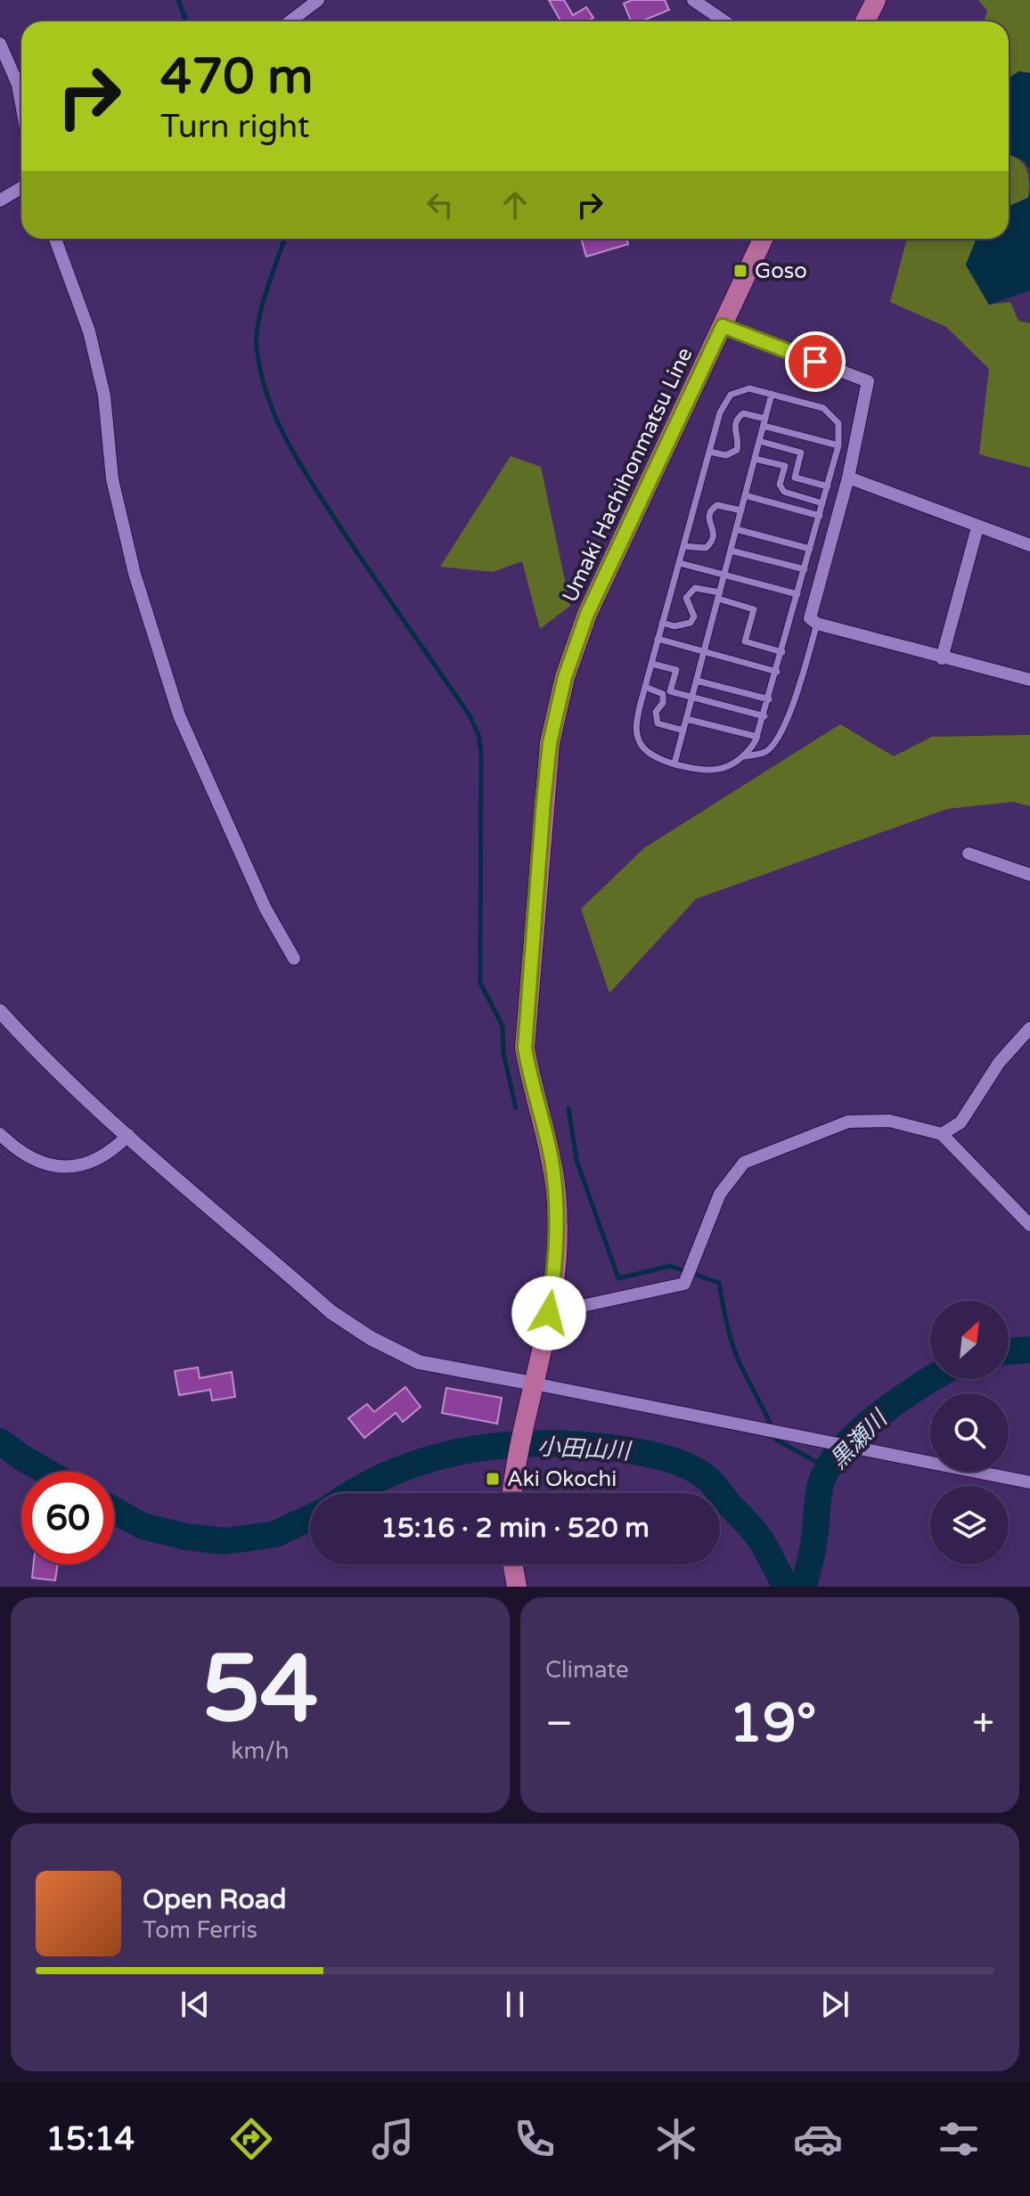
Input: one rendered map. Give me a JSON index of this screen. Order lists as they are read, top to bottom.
{
  "streets": {
    "main road": ["Umaki Hachihonmatsu Line"]
  },
  "water": ["黒瀬川", "小田山川"],
  "places": {
    "transit": ["Goso", "Aki Okochi"]
  },
  "north": "top right",
  "page": {
    "turn": ["470 m", "Turn right"],
    "limit": "60",
    "trip": "15:16 · 2 min · 520 m",
    "tile": [
      ["54", "km/h"],
      "Climate"
    ],
    "heat": ["−", "19°", "+"],
    "song": ["Open Road", "Tom Ferris"],
    "tabs": "15:14"
  }
}
